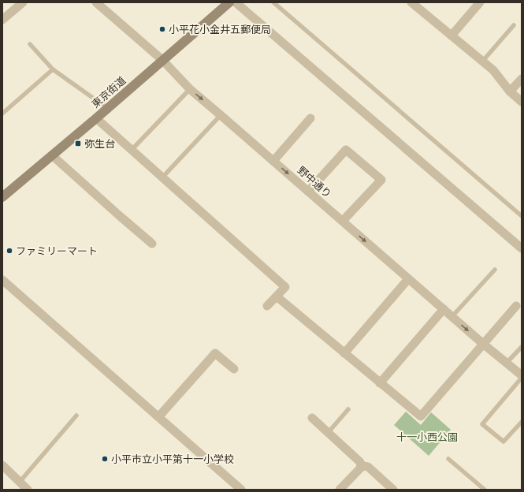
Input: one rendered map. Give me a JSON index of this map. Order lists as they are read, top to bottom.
{
  "streets": {
    "main road": ["東京街道"],
    "street": ["野中通り"]
  },
  "crossings": [
    ["東京街道", "野中通り"]
  ],
  "one_way": ["野中通り"],
  "parks": ["十一小西公園"],
  "places": {
    "other": ["小平花小金井五郵便局", "ファミリーマート", "小平市立小平第十一小学校"],
    "transit": ["弥生台"]
  }
}
